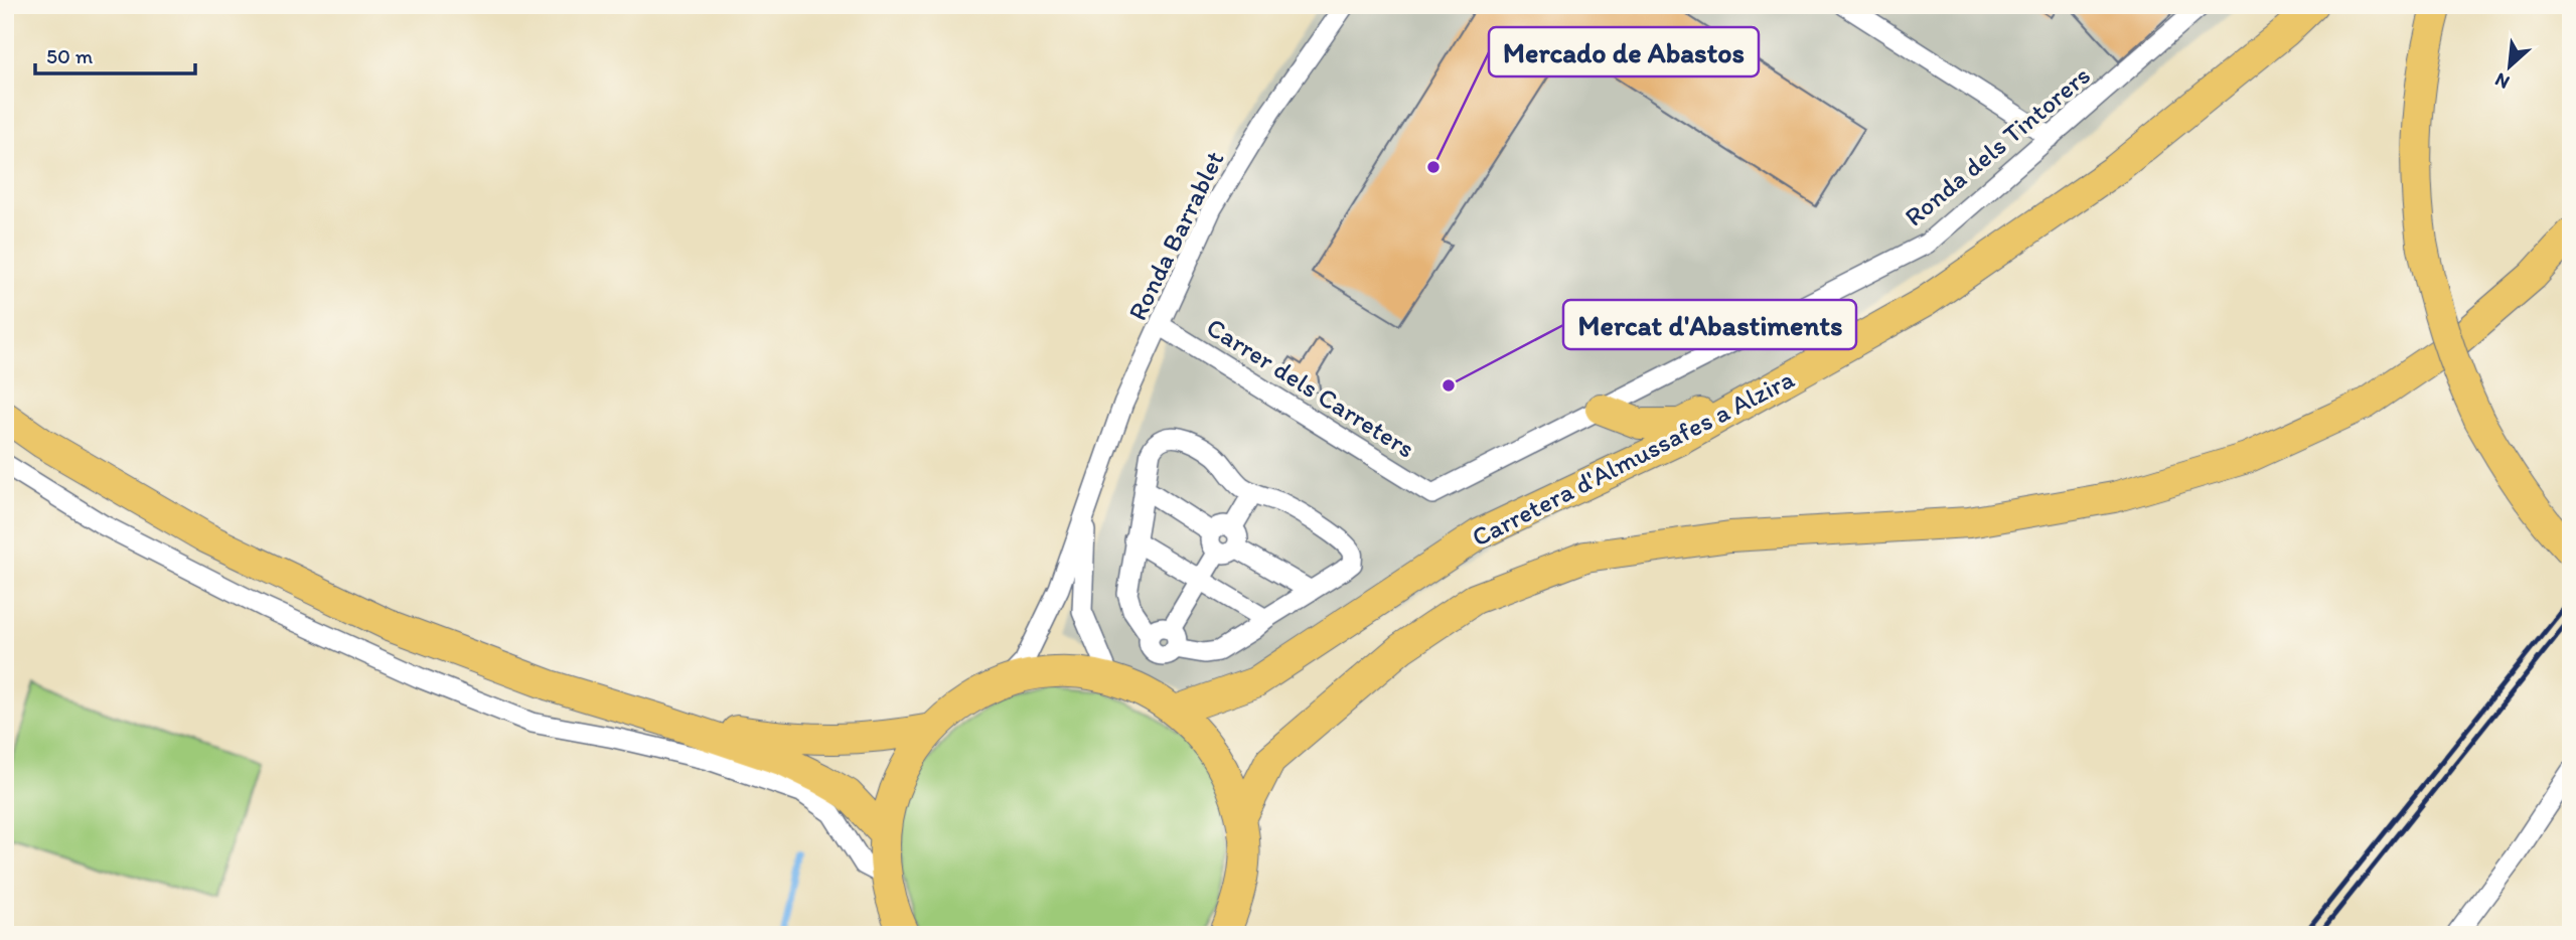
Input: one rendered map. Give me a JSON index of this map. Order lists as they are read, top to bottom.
{
  "streets": {
    "main road": ["Carretera d'Almussafes a Alzira"],
    "street": ["Ronda dels Tintorers", "Ronda Barrablet", "Carrer dels Carreters"]
  },
  "crossings": [
    ["Ronda dels Tintorers", "Carrer dels Carreters"],
    ["Ronda Barrablet", "Carrer dels Carreters"]
  ],
  "places": ["Mercado de Abastos", "Mercat d'Abastiments"],
  "scale_bar": "50 m",
  "north": "bottom left"
}
